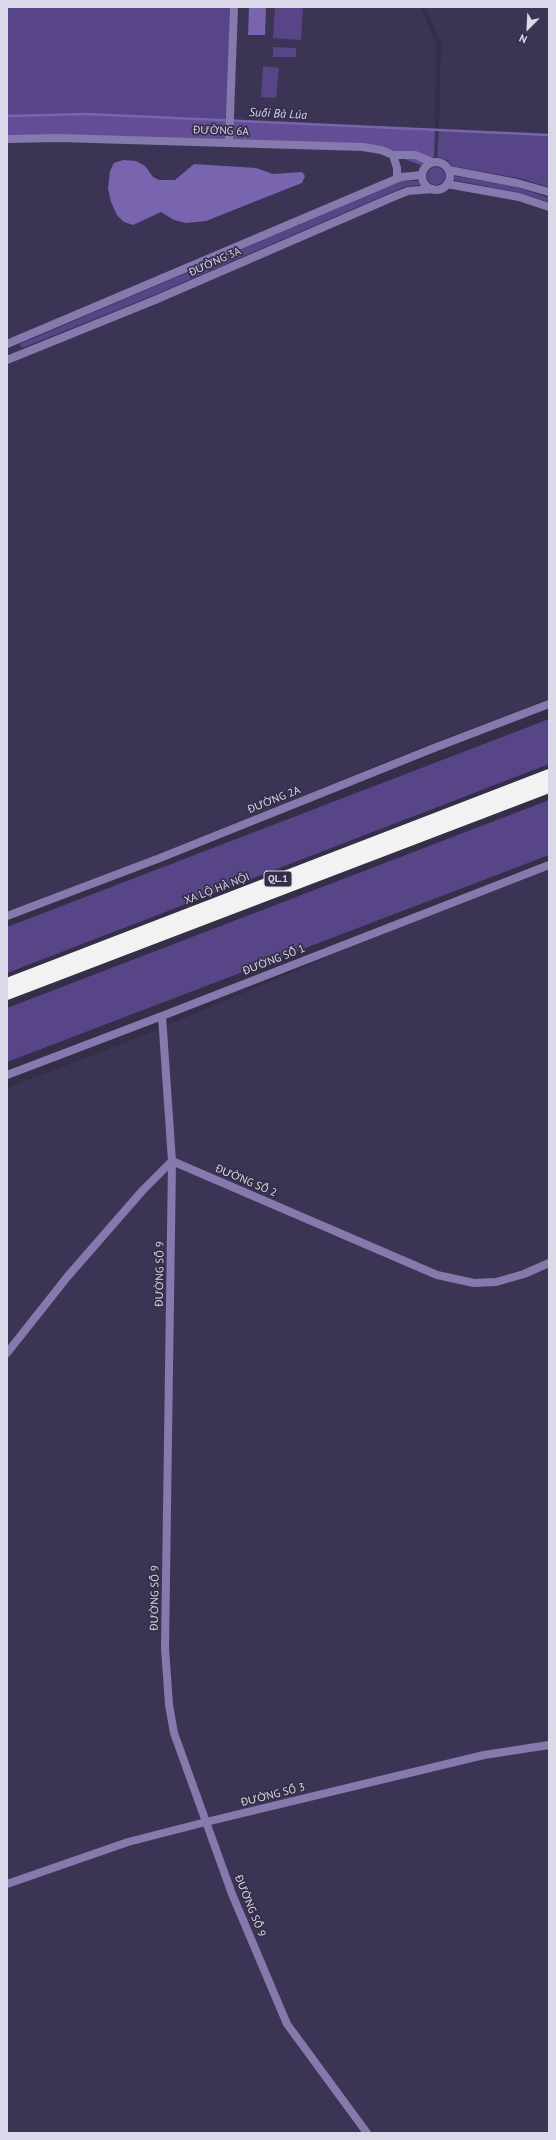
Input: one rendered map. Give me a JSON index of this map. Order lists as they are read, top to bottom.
{
  "streets": {
    "highway": ["QL.1", "XA LỘ HÀ NỘI"],
    "street": [
      "ĐƯỜNG 6A",
      "ĐƯỜNG 3A",
      "ĐƯỜNG 2A",
      "ĐƯỜNG SỐ 1",
      "ĐƯỜNG SỐ 2",
      "ĐƯỜNG SỐ 9",
      "ĐƯỜNG SỐ 3"
    ]
  },
  "crossings": [
    ["ĐƯỜNG 6A", "ĐƯỜNG 3A"],
    ["ĐƯỜNG SỐ 1", "ĐƯỜNG SỐ 9"],
    ["ĐƯỜNG SỐ 2", "ĐƯỜNG SỐ 9"],
    ["ĐƯỜNG SỐ 9", "ĐƯỜNG SỐ 3"]
  ],
  "water": ["Suối Bà Lúa"],
  "north": "bottom left"
}
